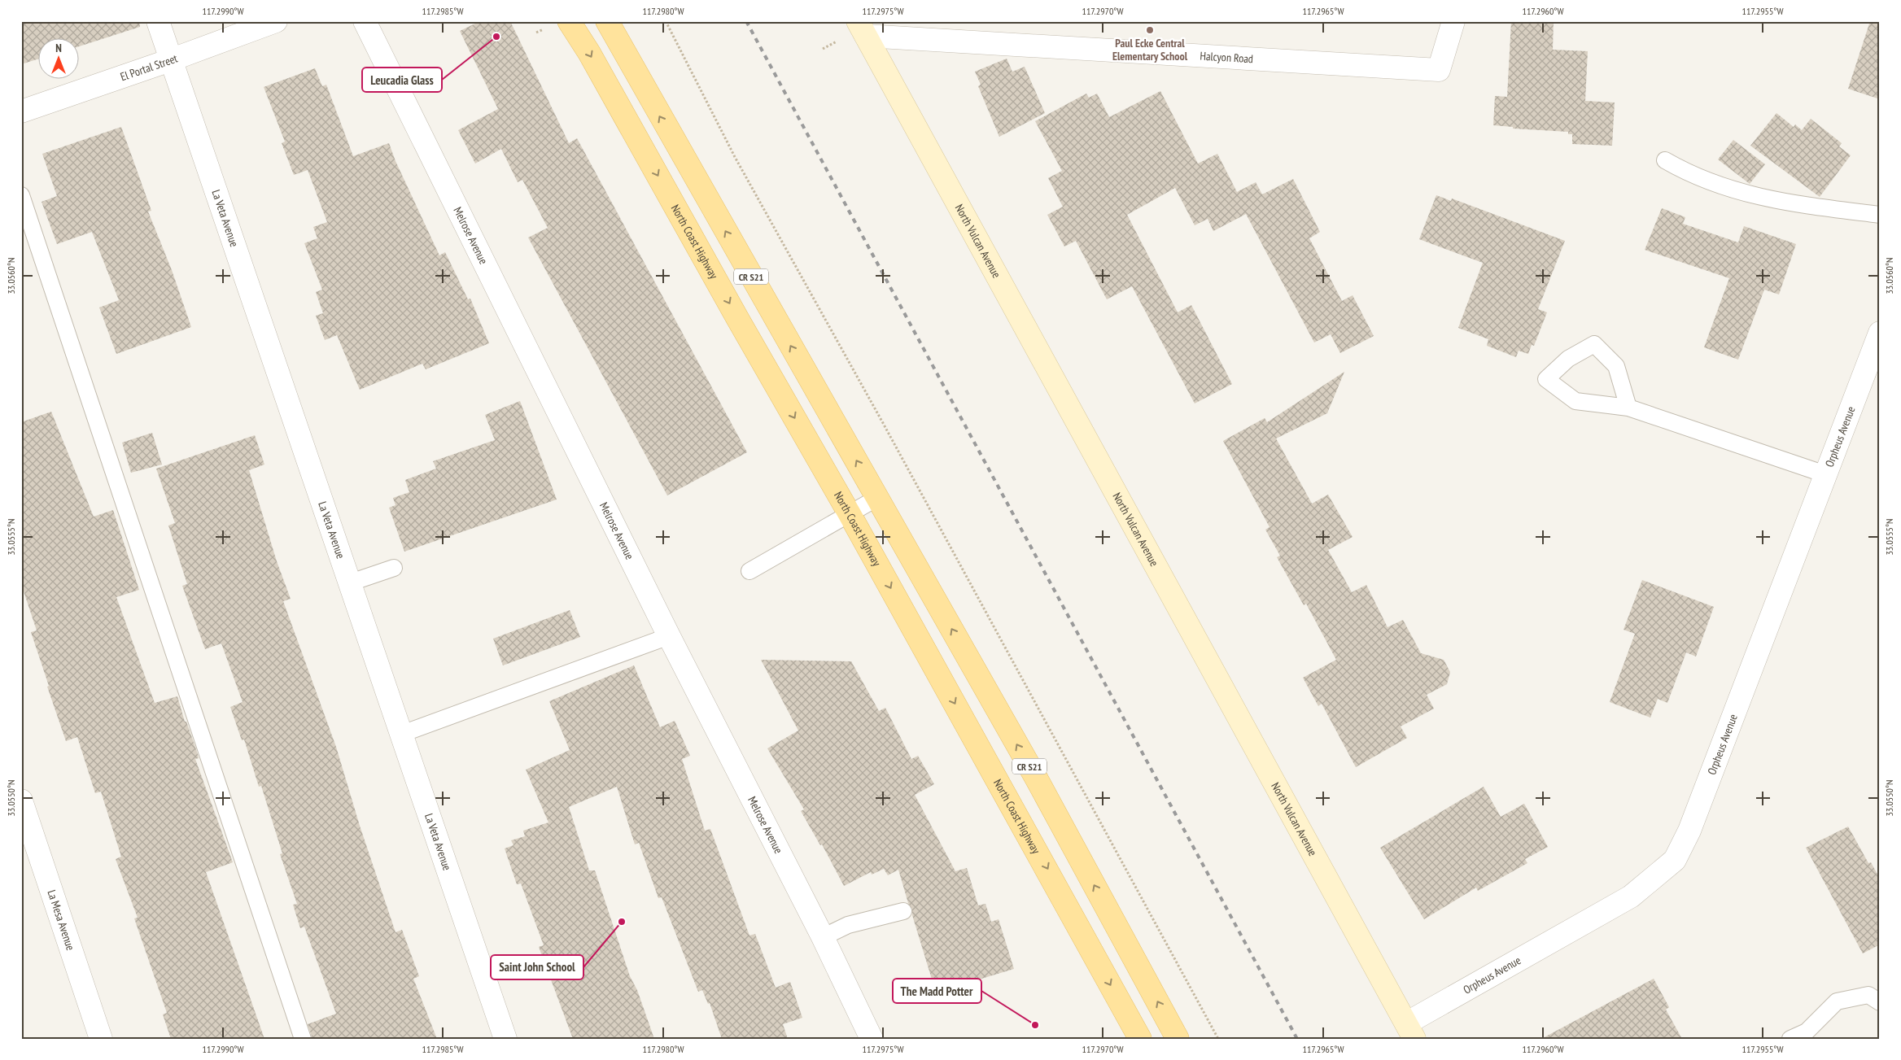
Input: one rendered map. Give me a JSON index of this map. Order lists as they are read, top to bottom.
{
  "streets": {
    "main road": ["North Vulcan Avenue", "North Coast Highway", "CR S21"],
    "street": [
      "Halcyon Road",
      "El Portal Street",
      "La Veta Avenue",
      "Melrose Avenue",
      "Orpheus Avenue",
      "La Mesa Avenue"
    ]
  },
  "crossings": [
    ["Halcyon Road", "North Vulcan Avenue"],
    ["El Portal Street", "La Veta Avenue"],
    ["North Vulcan Avenue", "Orpheus Avenue"]
  ],
  "places": [
    "Paul Ecke Central Elementary School",
    "Leucadia Glass",
    "Saint John School",
    "The Madd Potter"
  ],
  "north": "top",
  "coordinates": [
    "117.2990°W",
    "117.2985°W",
    "117.2980°W",
    "117.2975°W",
    "117.2970°W",
    "117.2965°W",
    "117.2960°W",
    "117.2955°W",
    "33.0560°N",
    "33.0555°N",
    "33.0550°N"
  ]
}
